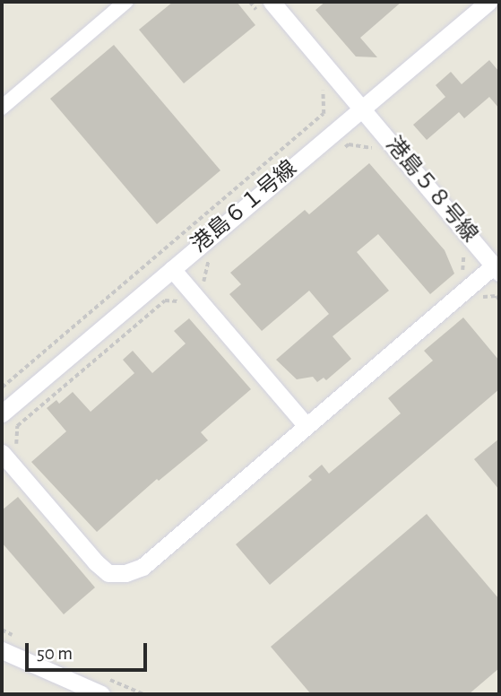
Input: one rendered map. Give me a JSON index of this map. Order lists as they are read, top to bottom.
{
  "streets": {
    "street": ["港島５８号線", "港島６１号線"]
  },
  "crossings": [
    ["港島５８号線", "港島６１号線"]
  ],
  "scale_bar": "50 m"
}
